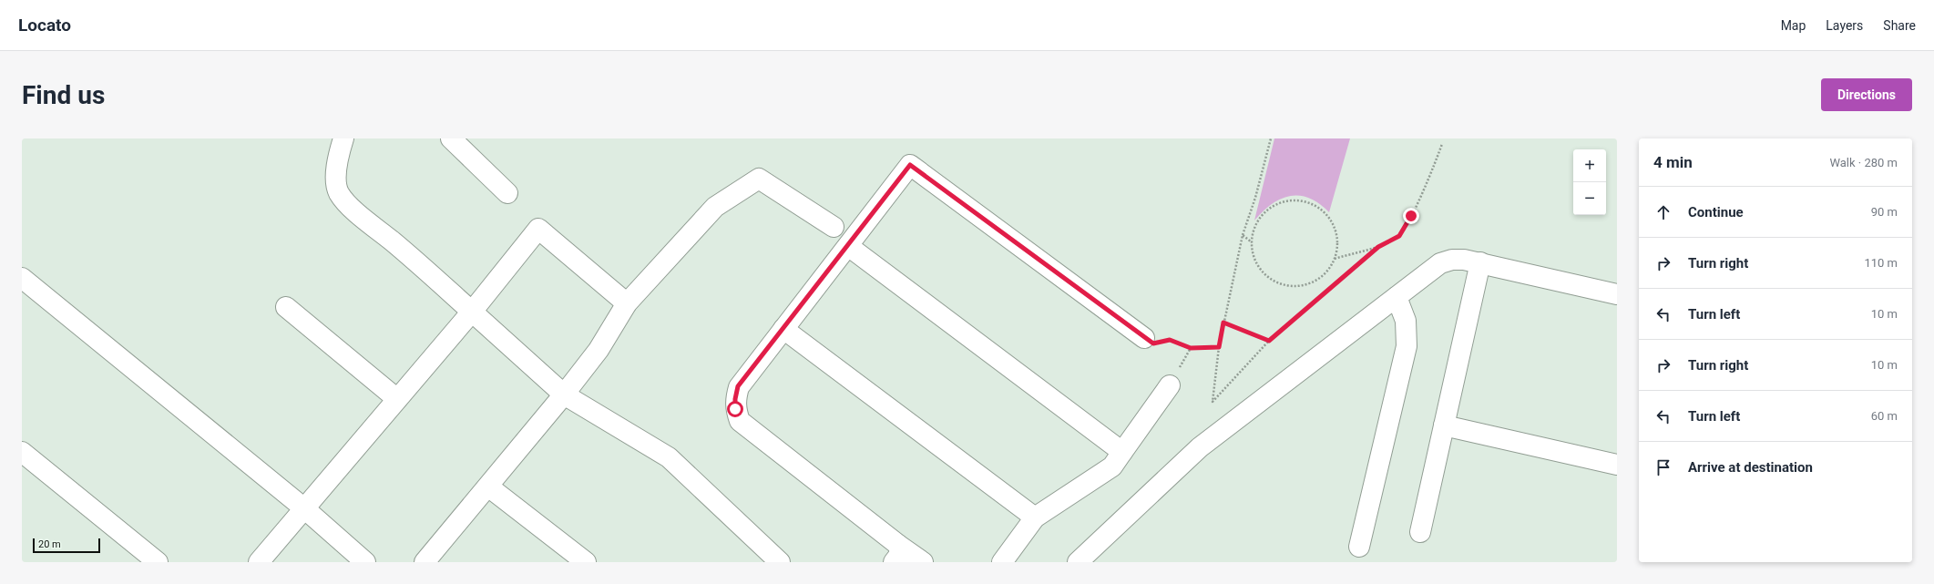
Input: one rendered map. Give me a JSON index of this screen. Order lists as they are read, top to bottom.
{
  "scale_bar": "20 m",
  "page": {
    "header": "Locato",
    "nav": ["Map", "Layers", "Share"],
    "buttons": "Directions",
    "title": "Find us",
    "heading": ["4 min", "Walk · 280 m"],
    "map_buttons": ["+", "−"],
    "list": [
      ["Continue", "90 m"],
      ["Turn right", "110 m"],
      ["Turn left", "10 m"],
      ["Turn right", "10 m"],
      ["Turn left", "60 m"],
      "Arrive at destination"
    ],
    "scale": "20 m"
  }
}
